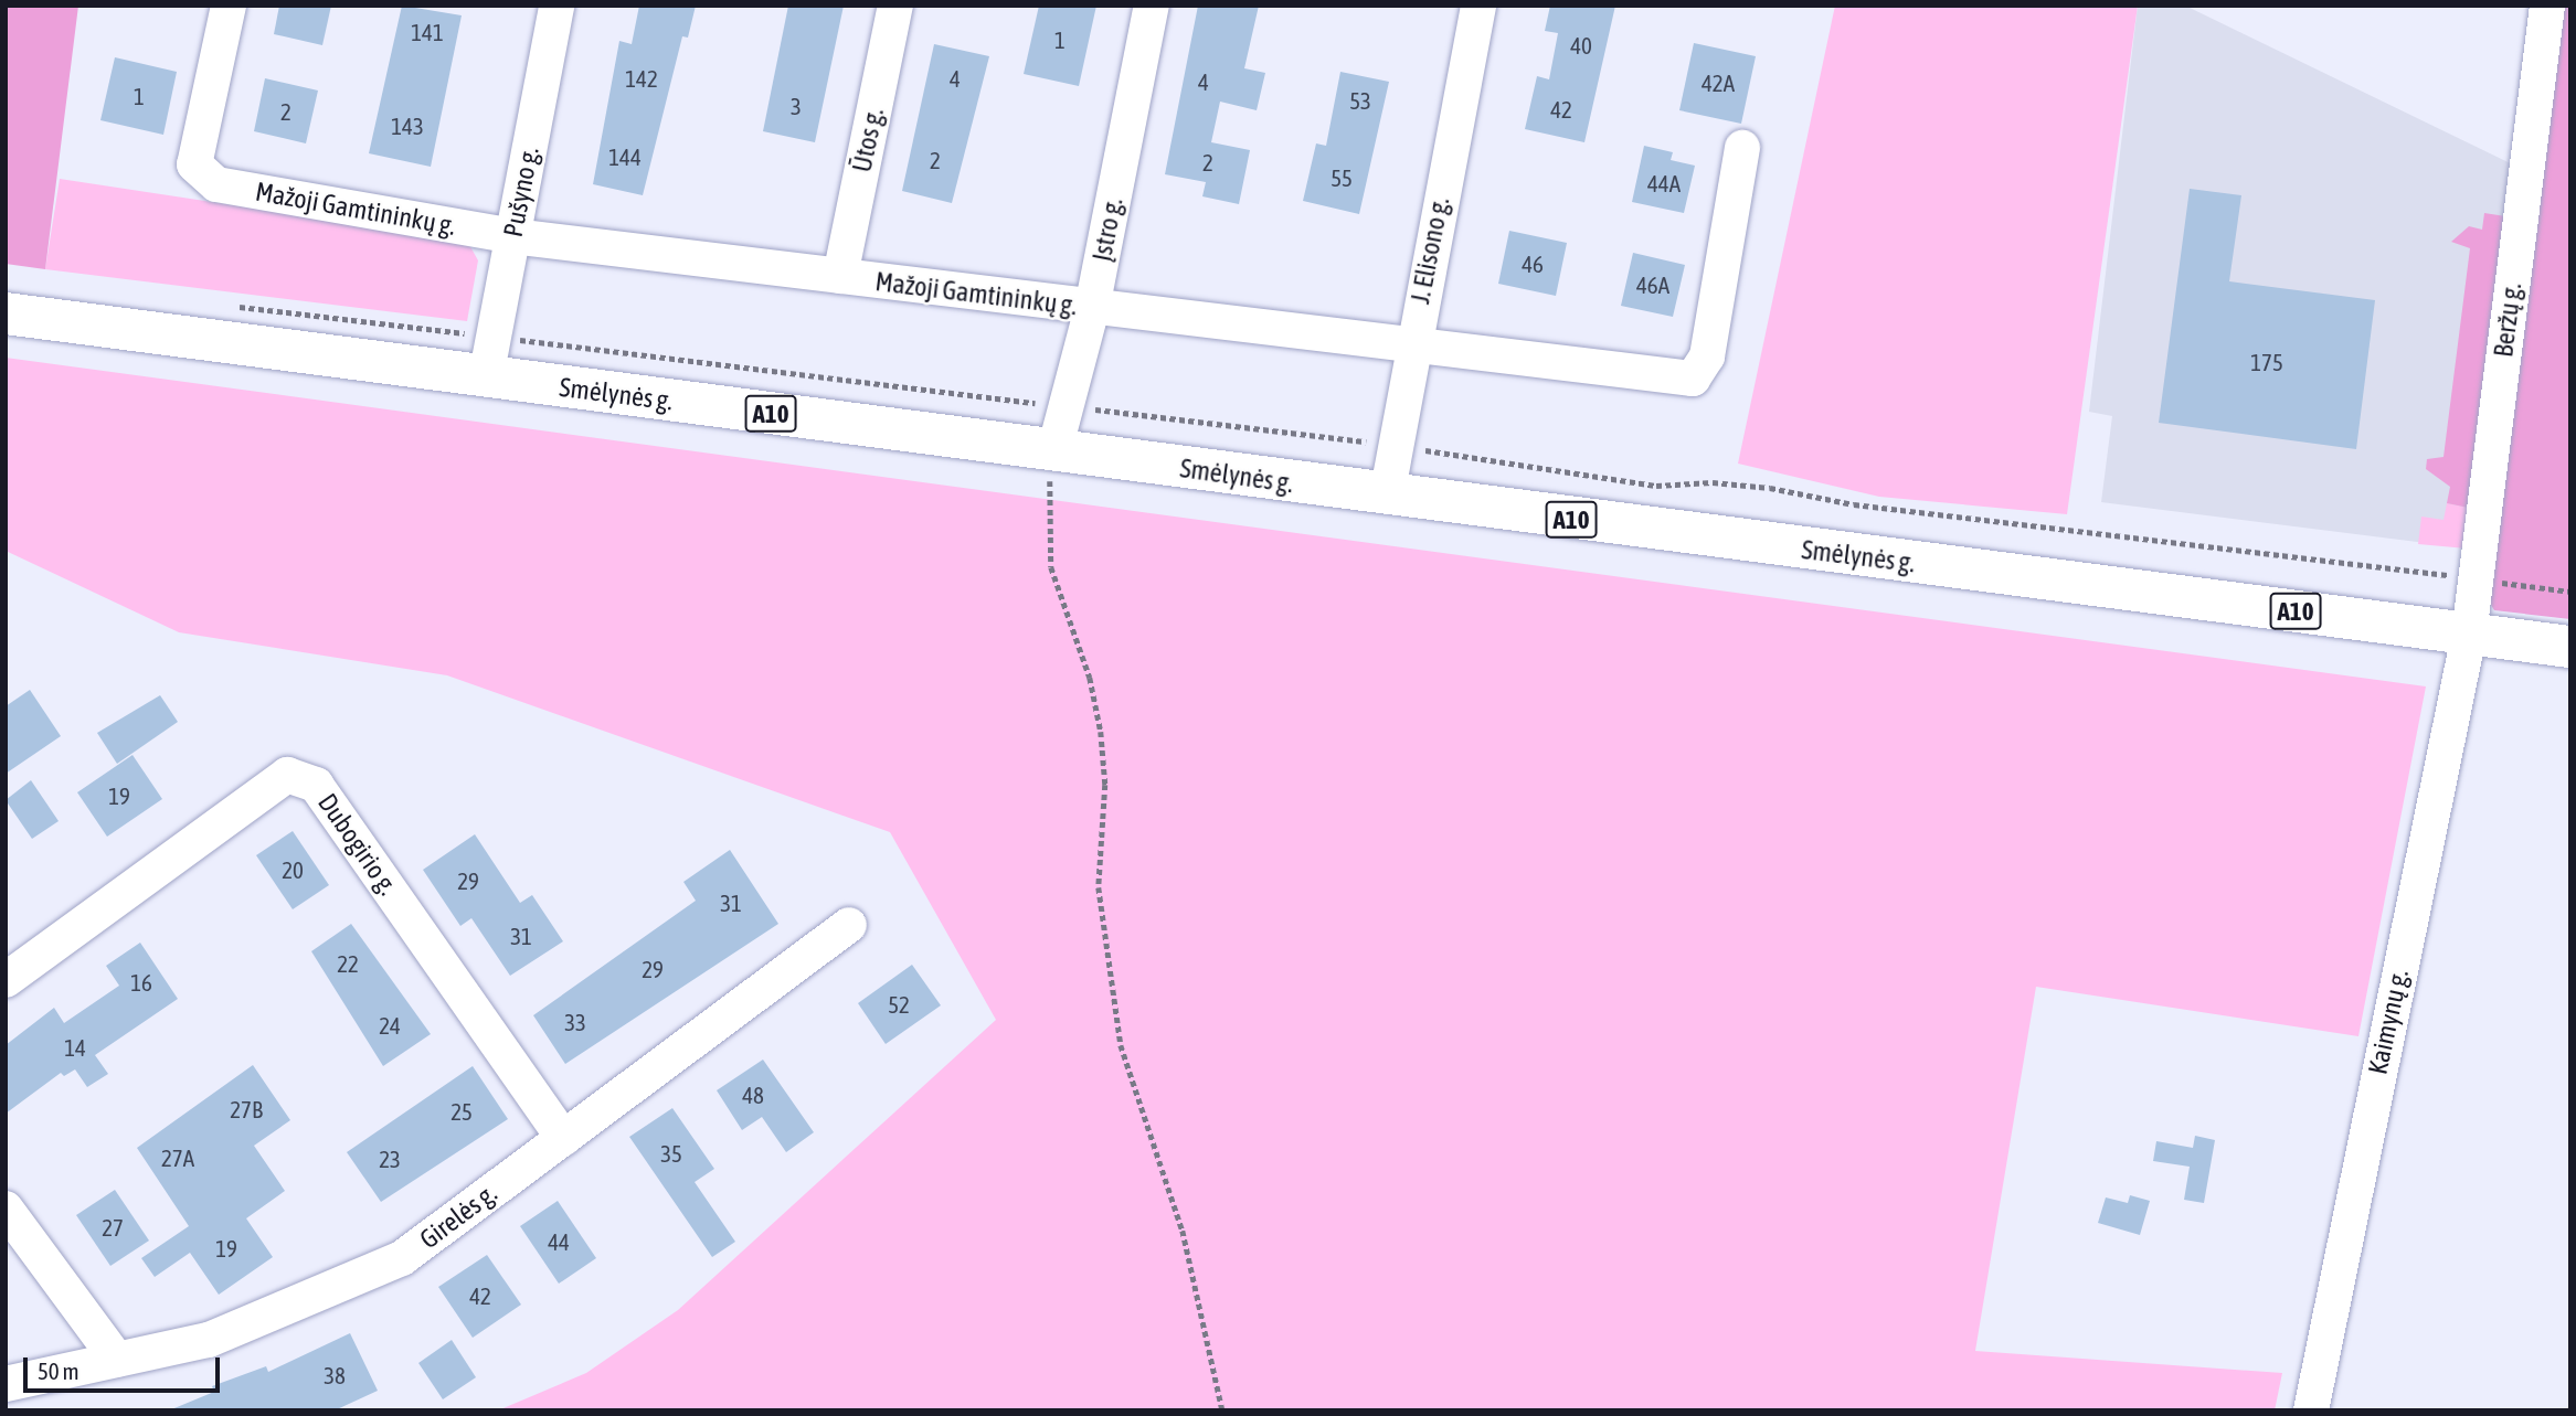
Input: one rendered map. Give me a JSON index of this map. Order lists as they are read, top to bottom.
{
  "streets": {
    "highway": ["Smėlynės g.", "A10"],
    "street": [
      "Ūtos g.",
      "Pušyno g.",
      "Mažoji Gamtininkų g.",
      "Įstro g.",
      "J. Elisono g.",
      "Beržų g.",
      "Dubogirio g.",
      "Kaimynų g.",
      "Girelės g."
    ]
  },
  "crossings": [
    ["Ūtos g.", "Mažoji Gamtininkų g."],
    ["Pušyno g.", "Mažoji Gamtininkų g."],
    ["Pušyno g.", "Smėlynės g."],
    ["Mažoji Gamtininkų g.", "Įstro g."],
    ["Mažoji Gamtininkų g.", "J. Elisono g."],
    ["Įstro g.", "Smėlynės g."],
    ["J. Elisono g.", "Smėlynės g."],
    ["Beržų g.", "Smėlynės g."],
    ["Beržų g.", "A10"],
    ["Beržų g.", "Kaimynų g."],
    ["Smėlynės g.", "A10"],
    ["Smėlynės g.", "Kaimynų g."],
    ["A10", "Kaimynų g."],
    ["Dubogirio g.", "Girelės g."]
  ],
  "house_numbers": [
    "141",
    "1",
    "40",
    "142",
    "4",
    "4",
    "42A",
    "1",
    "53",
    "3",
    "42",
    "2",
    "143",
    "144",
    "2",
    "2",
    "55",
    "44A",
    "46",
    "46A",
    "175",
    "19",
    "20",
    "29",
    "31",
    "31",
    "22",
    "29",
    "16",
    "52",
    "33",
    "24",
    "14",
    "48",
    "27B",
    "25",
    "35",
    "27A",
    "23",
    "27",
    "44",
    "19",
    "42",
    "38"
  ],
  "scale_bar": "50 m"
}
